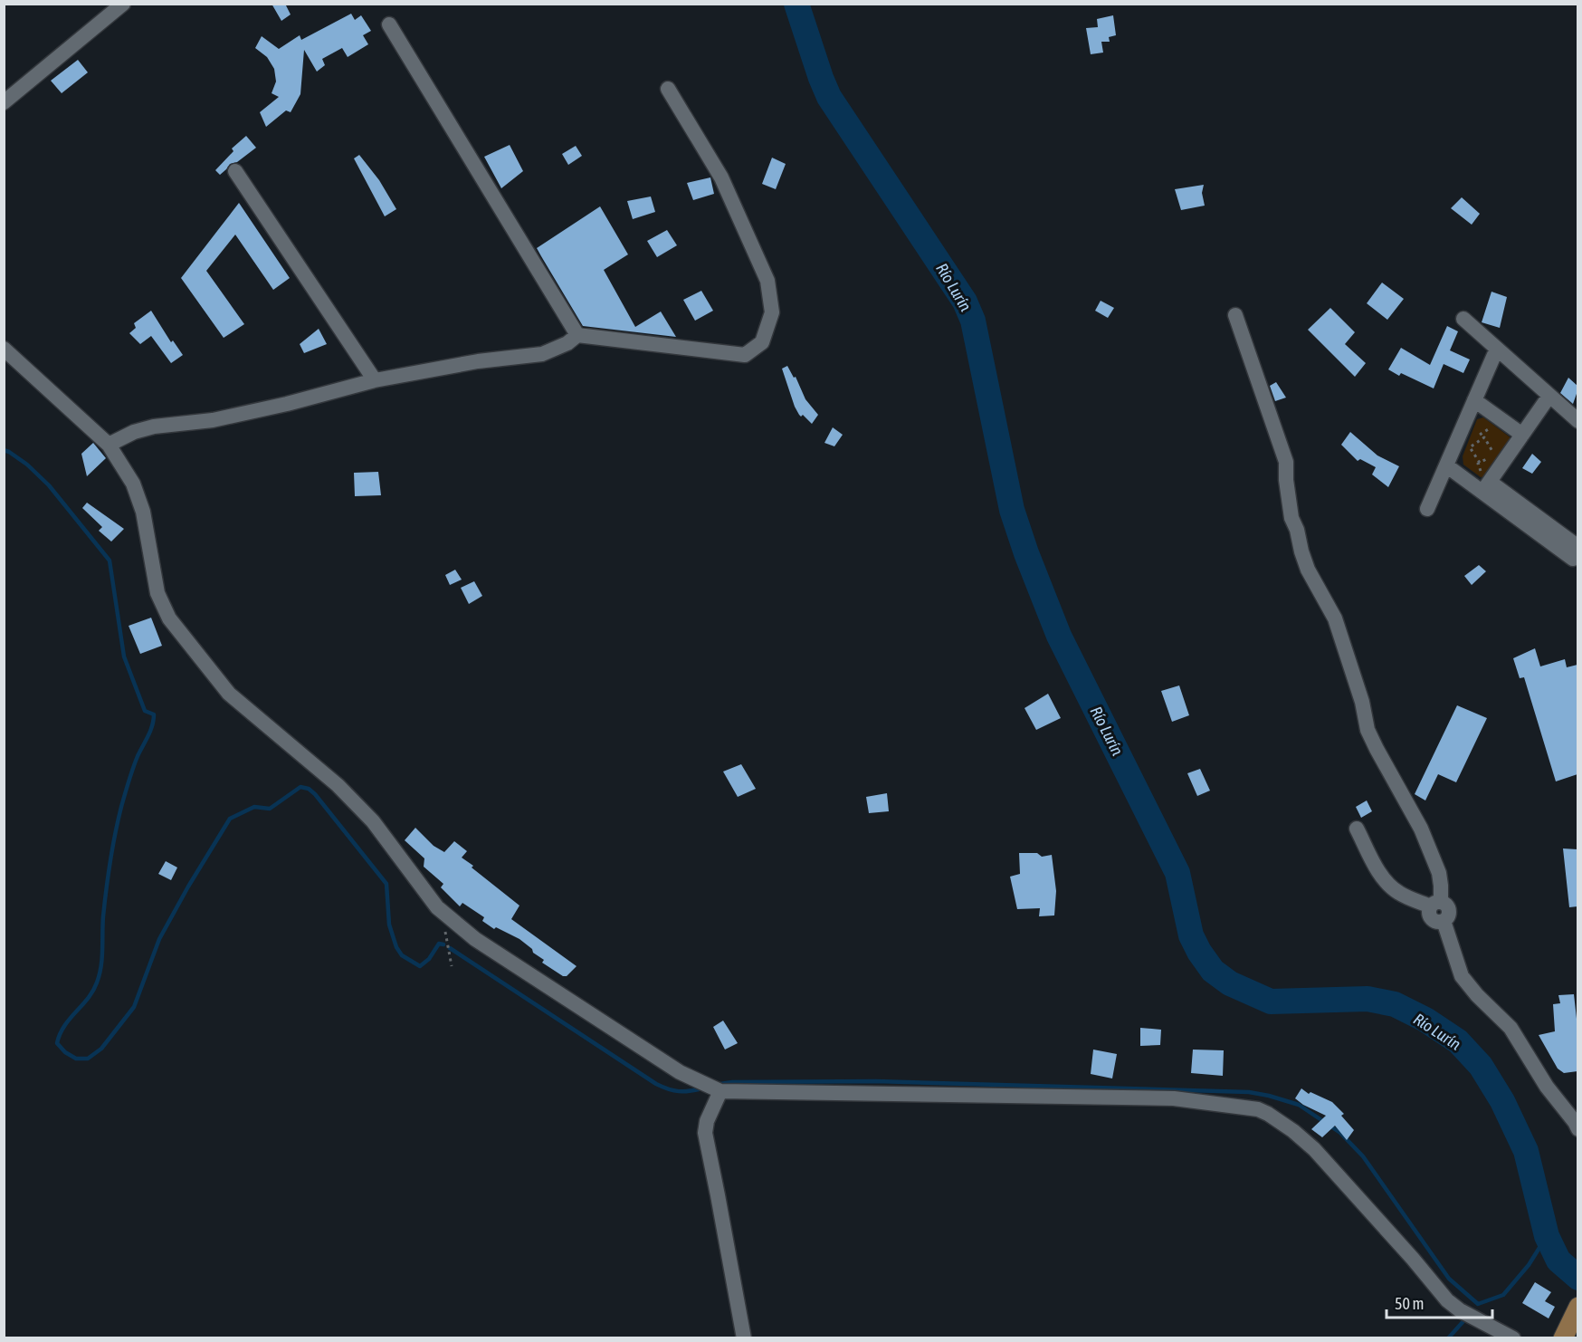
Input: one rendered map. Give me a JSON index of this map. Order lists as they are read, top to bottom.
{
  "water": ["Río Lurín"],
  "scale_bar": "50 m"
}
